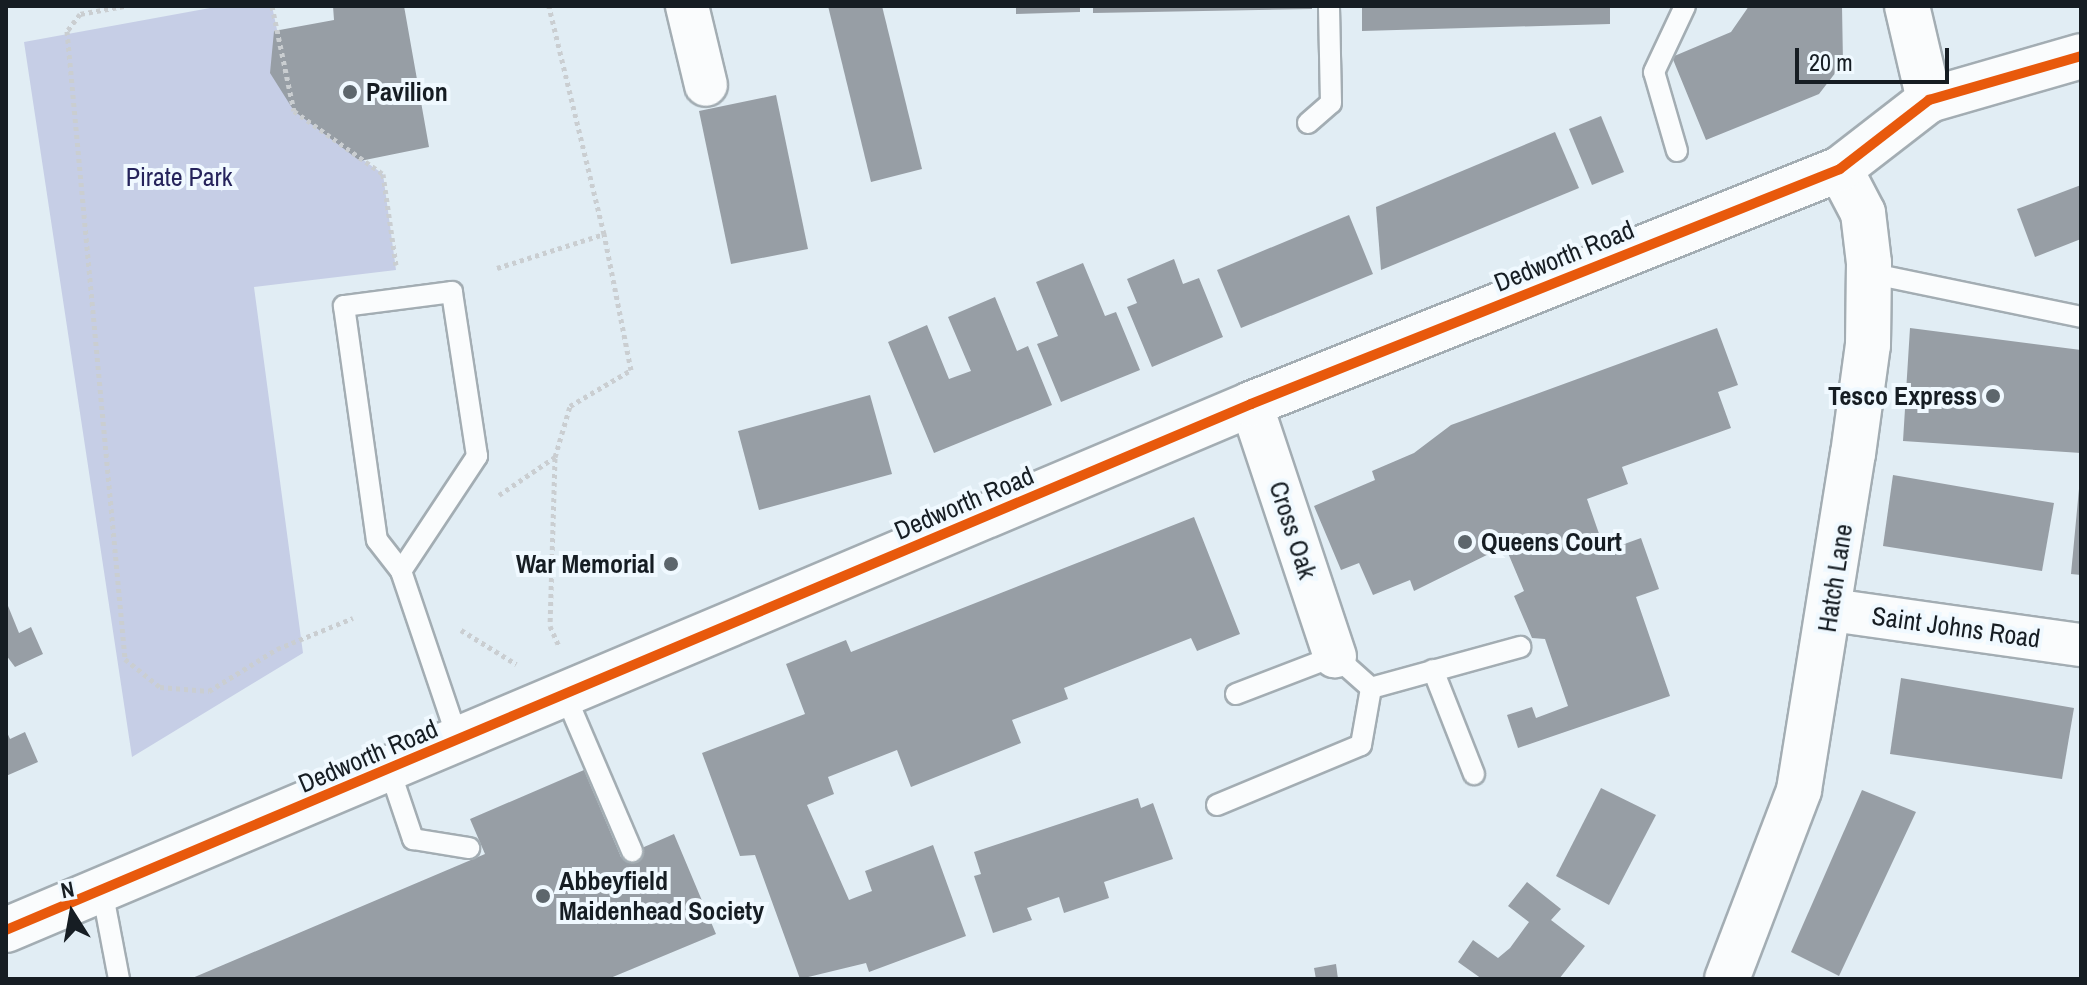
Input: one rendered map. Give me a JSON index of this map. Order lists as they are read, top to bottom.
{
  "streets": {
    "main road": ["Dedworth Road", "Hatch Lane"],
    "street": ["Cross Oak", "Saint Johns Road"]
  },
  "crossings": [
    ["Dedworth Road", "Cross Oak"],
    ["Dedworth Road", "Hatch Lane"],
    ["Hatch Lane", "Saint Johns Road"]
  ],
  "parks": ["Pirate Park"],
  "places": [
    "Pavilion",
    "Tesco Express",
    "Queens Court",
    "War Memorial",
    "Abbeyfield Maidenhead Society"
  ],
  "scale_bar": "20 m",
  "north": "top"
}
